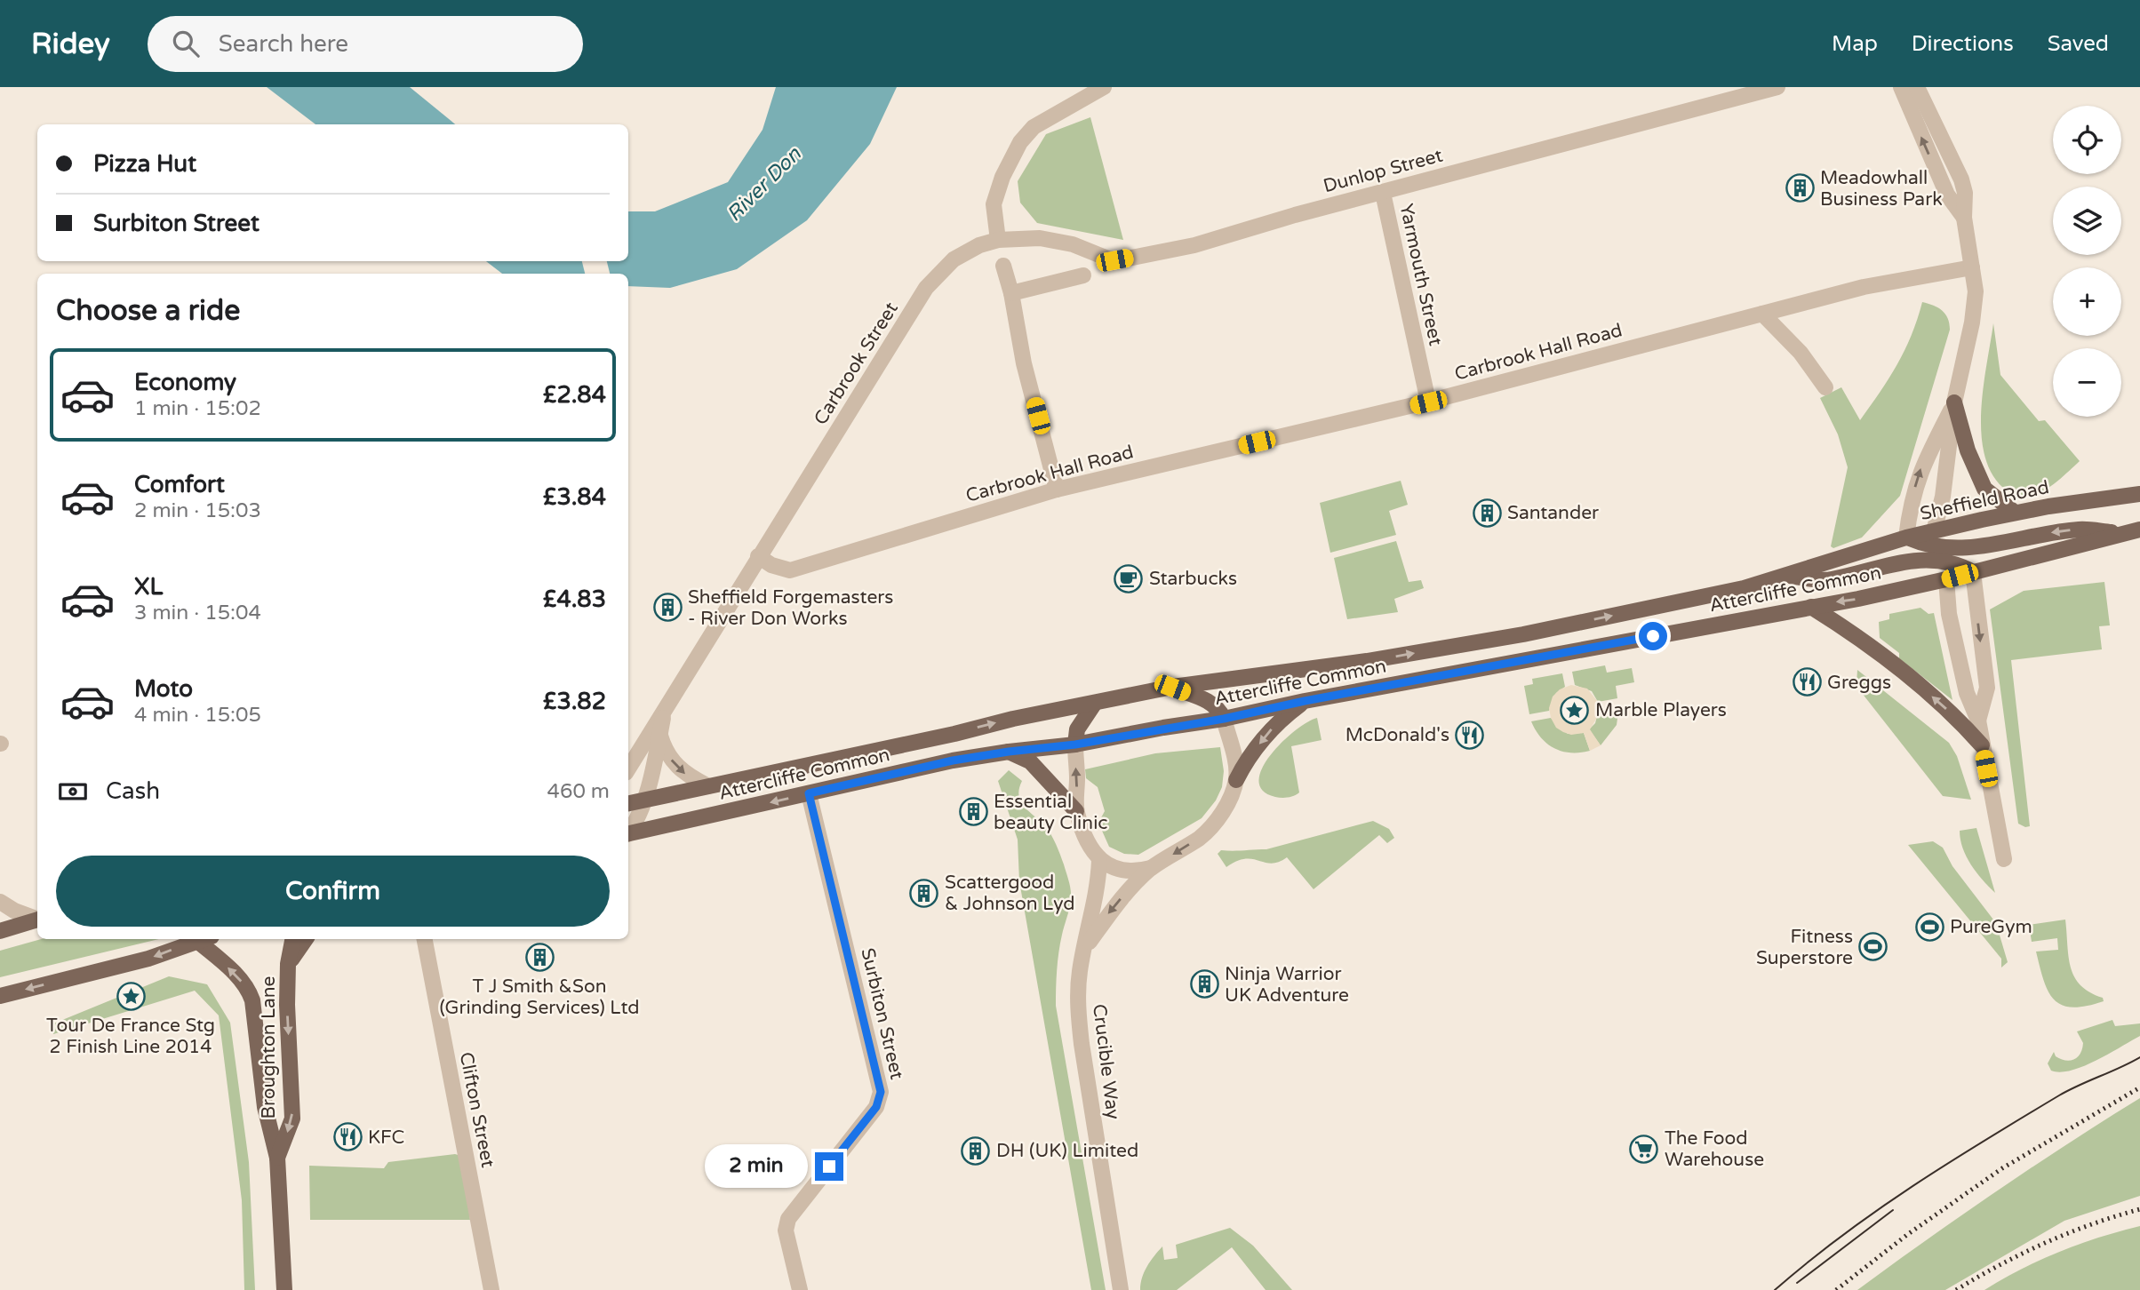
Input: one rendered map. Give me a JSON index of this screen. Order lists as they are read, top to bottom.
{
  "streets": {
    "main road": ["Sheffield Road", "Attercliffe Common", "Broughton Lane"],
    "street": [
      "Dunlop Street",
      "Yarmouth Street",
      "Carbrook Hall Road",
      "Carbrook Street",
      "Surbiton Street",
      "Crucible Way",
      "Clifton Street"
    ]
  },
  "crossings": [
    ["Dunlop Street", "Yarmouth Street"],
    ["Dunlop Street", "Carbrook Street"],
    ["Yarmouth Street", "Carbrook Hall Road"],
    ["Carbrook Hall Road", "Carbrook Street"],
    ["Carbrook Street", "Attercliffe Common"],
    ["Sheffield Road", "Attercliffe Common"],
    ["Attercliffe Common", "Surbiton Street"],
    ["Attercliffe Common", "Crucible Way"]
  ],
  "water": ["River Don"],
  "places": {
    "building": [
      "Meadowhall Business Park",
      "Santander",
      "Sheffield Forgemasters - River Don Works",
      "Essential beauty Clinic",
      "Scattergood & Johnson Lyd",
      "T J Smith &Son (Grinding Services) Ltd",
      "Ninja Warrior UK Adventure",
      "DH (UK) Limited"
    ],
    "cafe": ["Starbucks"],
    "restaurant": ["Greggs", "McDonald's", "KFC"],
    "place": ["Marble Players", "Tour De France Stg 2 Finish Line 2014"],
    "sports": ["PureGym", "Fitness Superstore"],
    "supermarket": ["The Food Warehouse"]
  },
  "page": {
    "header": "Ridey",
    "search": "Search here",
    "nav": ["Map", "Directions", "Saved"],
    "map_buttons": ["+", "−"],
    "banner": ["Pizza Hut", "Surbiton Street"],
    "heading": "Choose a ride",
    "list": [
      {
        "name": "Economy",
        "note": "1 min · 15:02",
        "value": "£2.84"
      },
      {
        "name": "Comfort",
        "note": "2 min · 15:03",
        "value": "£3.84"
      },
      {
        "name": "XL",
        "note": "3 min · 15:04",
        "value": "£4.83"
      },
      {
        "name": "Moto",
        "note": "4 min · 15:05",
        "value": "£3.82"
      }
    ],
    "pay": ["Cash", "460 m"],
    "buttons": "Confirm",
    "bubble": "2 min"
  }
}
